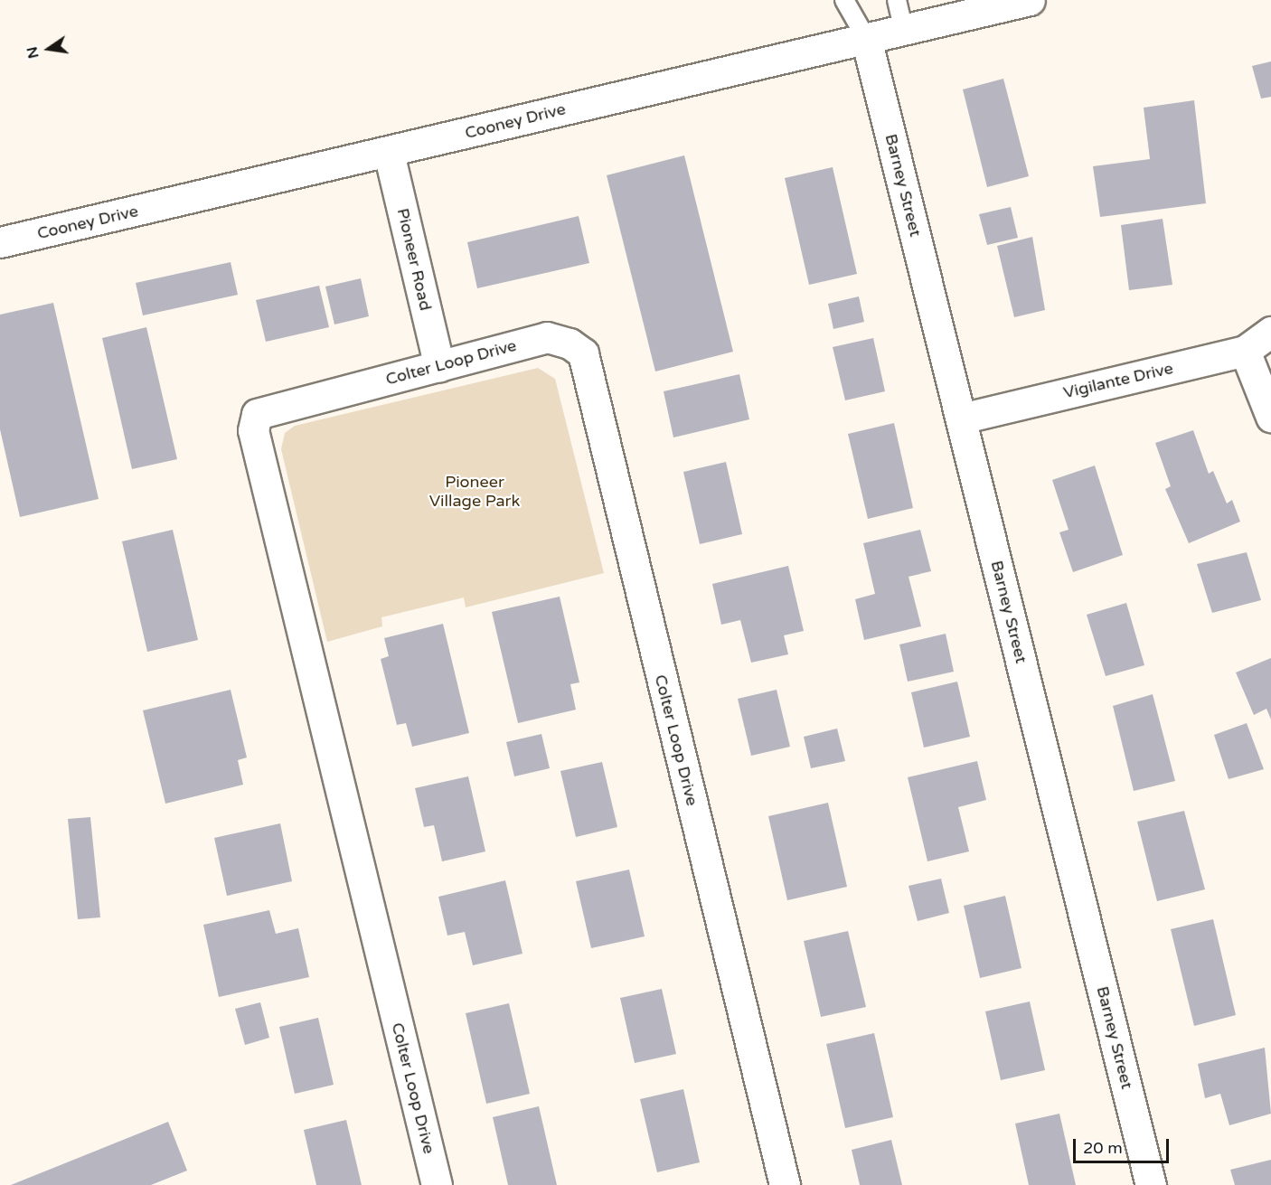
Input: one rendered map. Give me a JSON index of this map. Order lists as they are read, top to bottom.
{
  "streets": {
    "street": [
      "Cooney Drive",
      "Barney Street",
      "Pioneer Road",
      "Colter Loop Drive",
      "Vigilante Drive"
    ]
  },
  "crossings": [
    ["Cooney Drive", "Barney Street"],
    ["Cooney Drive", "Pioneer Road"],
    ["Barney Street", "Vigilante Drive"],
    ["Pioneer Road", "Colter Loop Drive"]
  ],
  "parks": ["Pioneer Village Park"],
  "scale_bar": "20 m",
  "north": "left"
}
